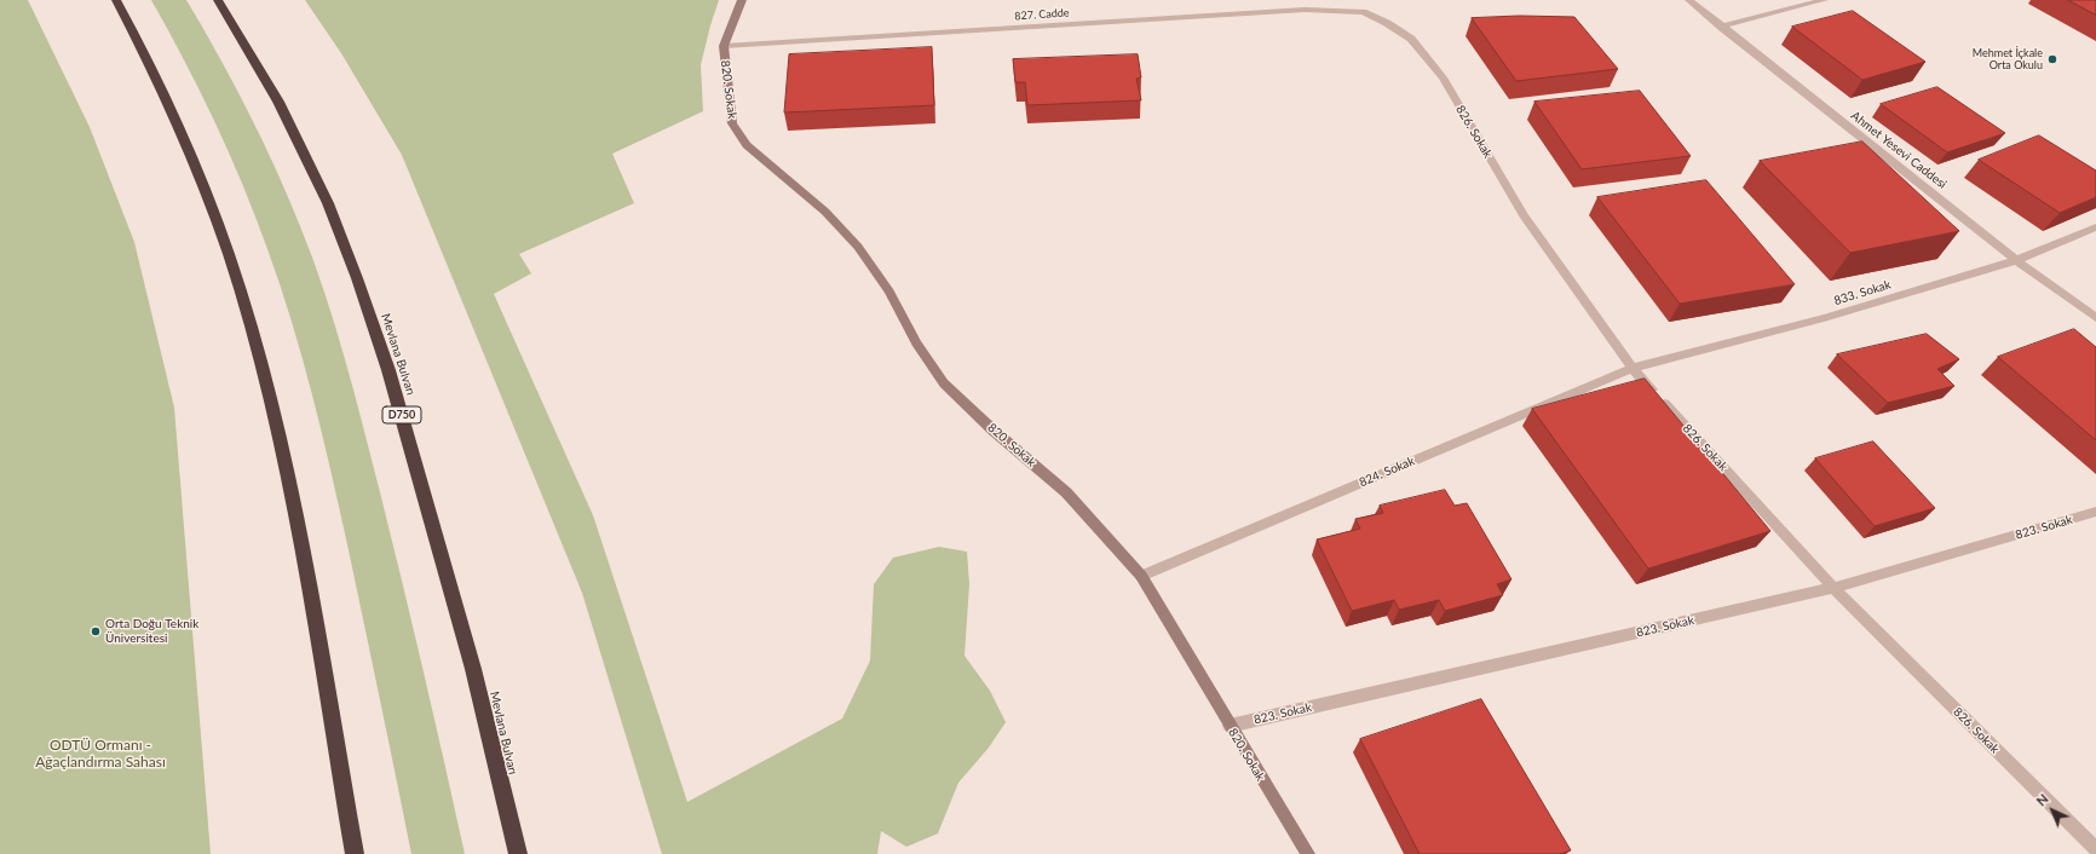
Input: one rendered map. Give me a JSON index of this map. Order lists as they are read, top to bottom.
{
  "streets": {
    "highway": ["Mevlana Bulvarı", "D750"],
    "street": [
      "827. Cadde",
      "820. Sokak",
      "826. Sokak",
      "Ahmet Yesevi Caddesi",
      "833. Sokak",
      "824. Sokak",
      "823. Sokak"
    ]
  },
  "crossings": [
    ["827. Cadde", "820. Sokak"],
    ["827. Cadde", "826. Sokak"],
    ["820. Sokak", "824. Sokak"],
    ["820. Sokak", "823. Sokak"],
    ["826. Sokak", "833. Sokak"],
    ["826. Sokak", "824. Sokak"],
    ["826. Sokak", "823. Sokak"],
    ["Ahmet Yesevi Caddesi", "833. Sokak"],
    ["833. Sokak", "824. Sokak"]
  ],
  "parks": ["ODTÜ Ormanı - Ağaçlandırma Sahası"],
  "places": ["Mehmet İçkale Orta Okulu", "Orta Doğu Teknik Üniversitesi"],
  "north": "top left"
}
